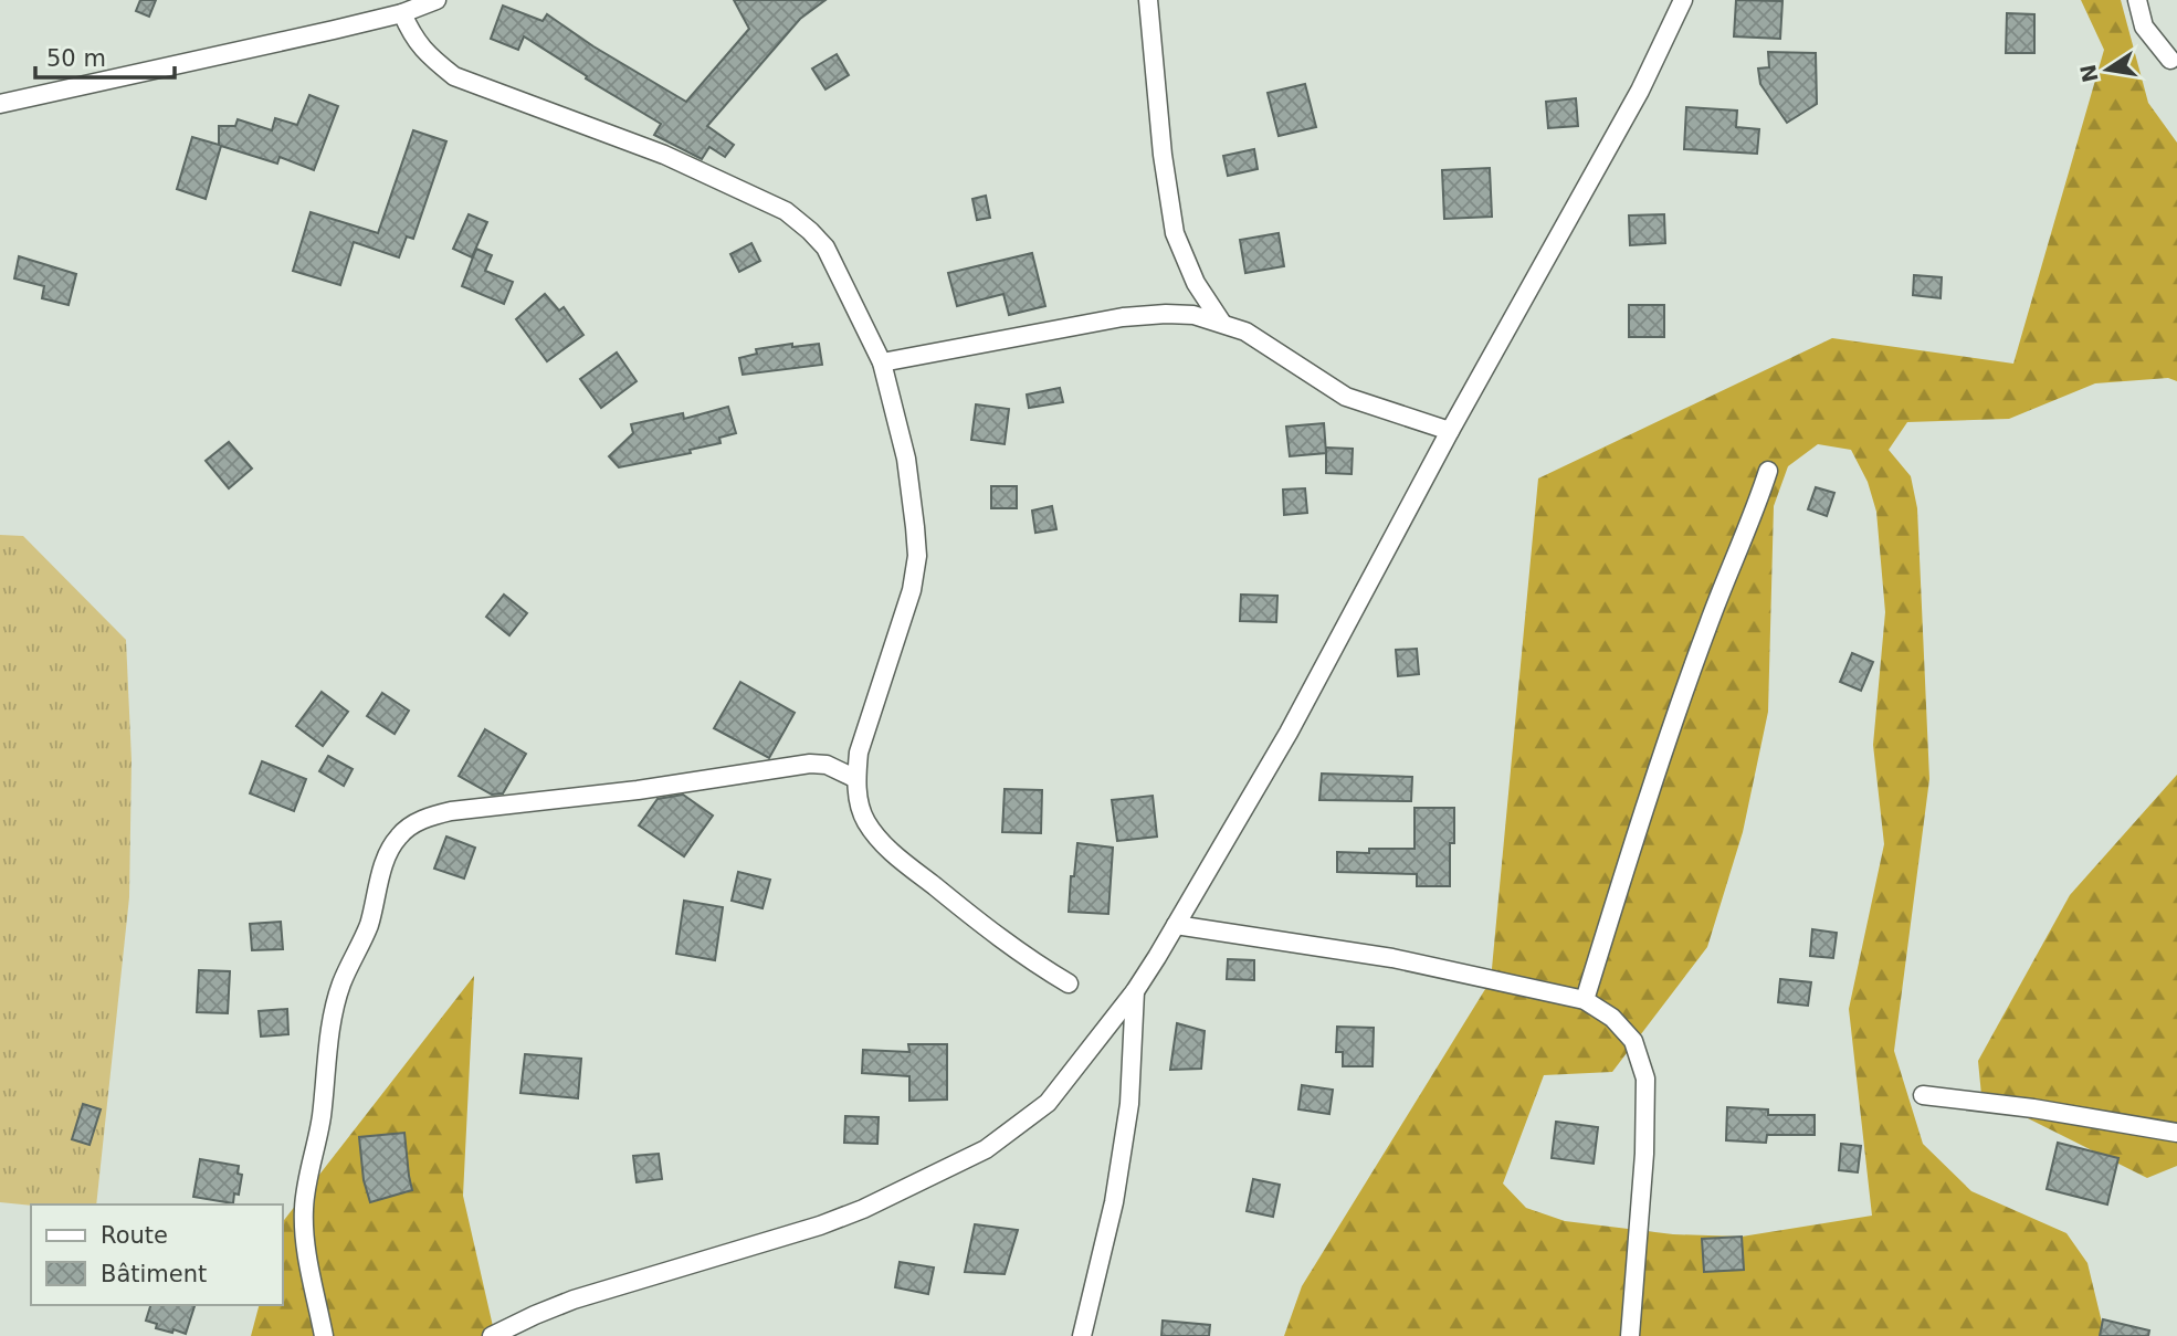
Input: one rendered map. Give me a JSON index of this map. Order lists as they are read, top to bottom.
{
  "legend": ["Route", "Bâtiment"],
  "scale_bar": "50 m",
  "north": "left"
}
